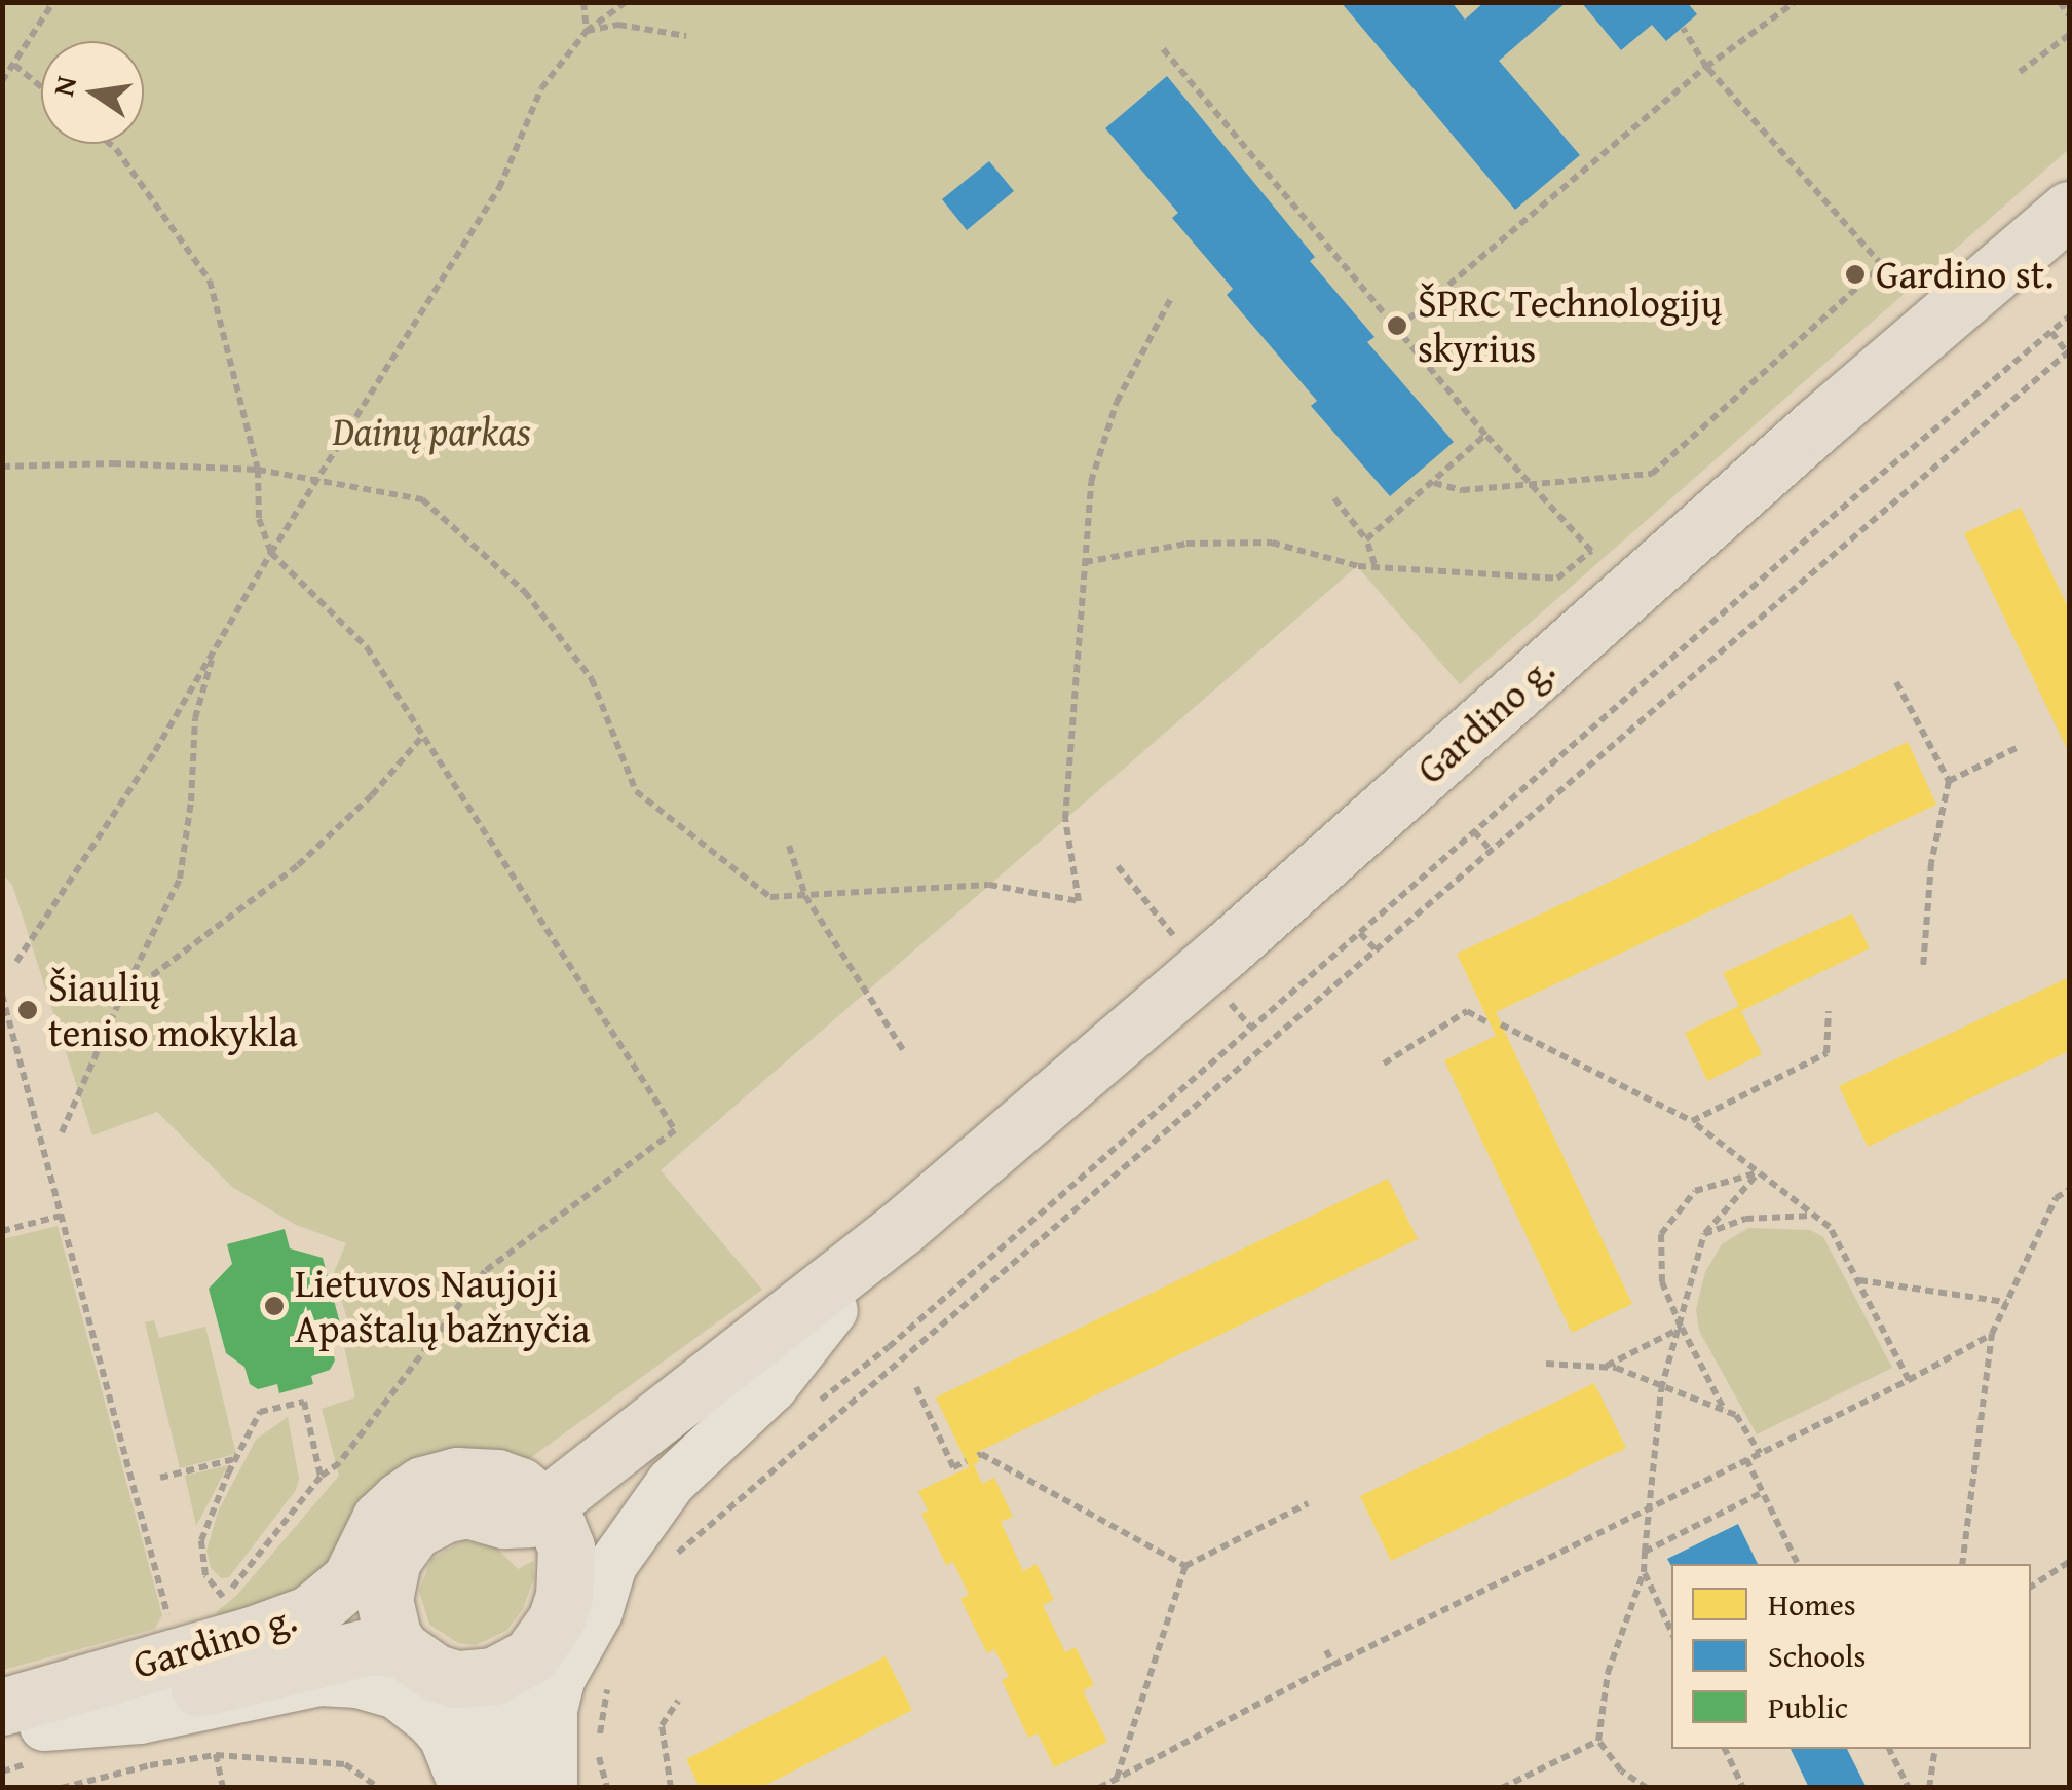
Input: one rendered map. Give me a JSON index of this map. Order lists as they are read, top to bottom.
{
  "streets": {
    "main road": ["Gardino g."]
  },
  "parks": ["Dainų parkas"],
  "places": [
    "Gardino st.",
    "ŠPRC Technologijų skyrius",
    "Šiaulių teniso mokykla",
    "Lietuvos Naujoji Apaštalų bažnyčia"
  ],
  "legend": ["Homes", "Schools", "Public"],
  "north": "left"
}
